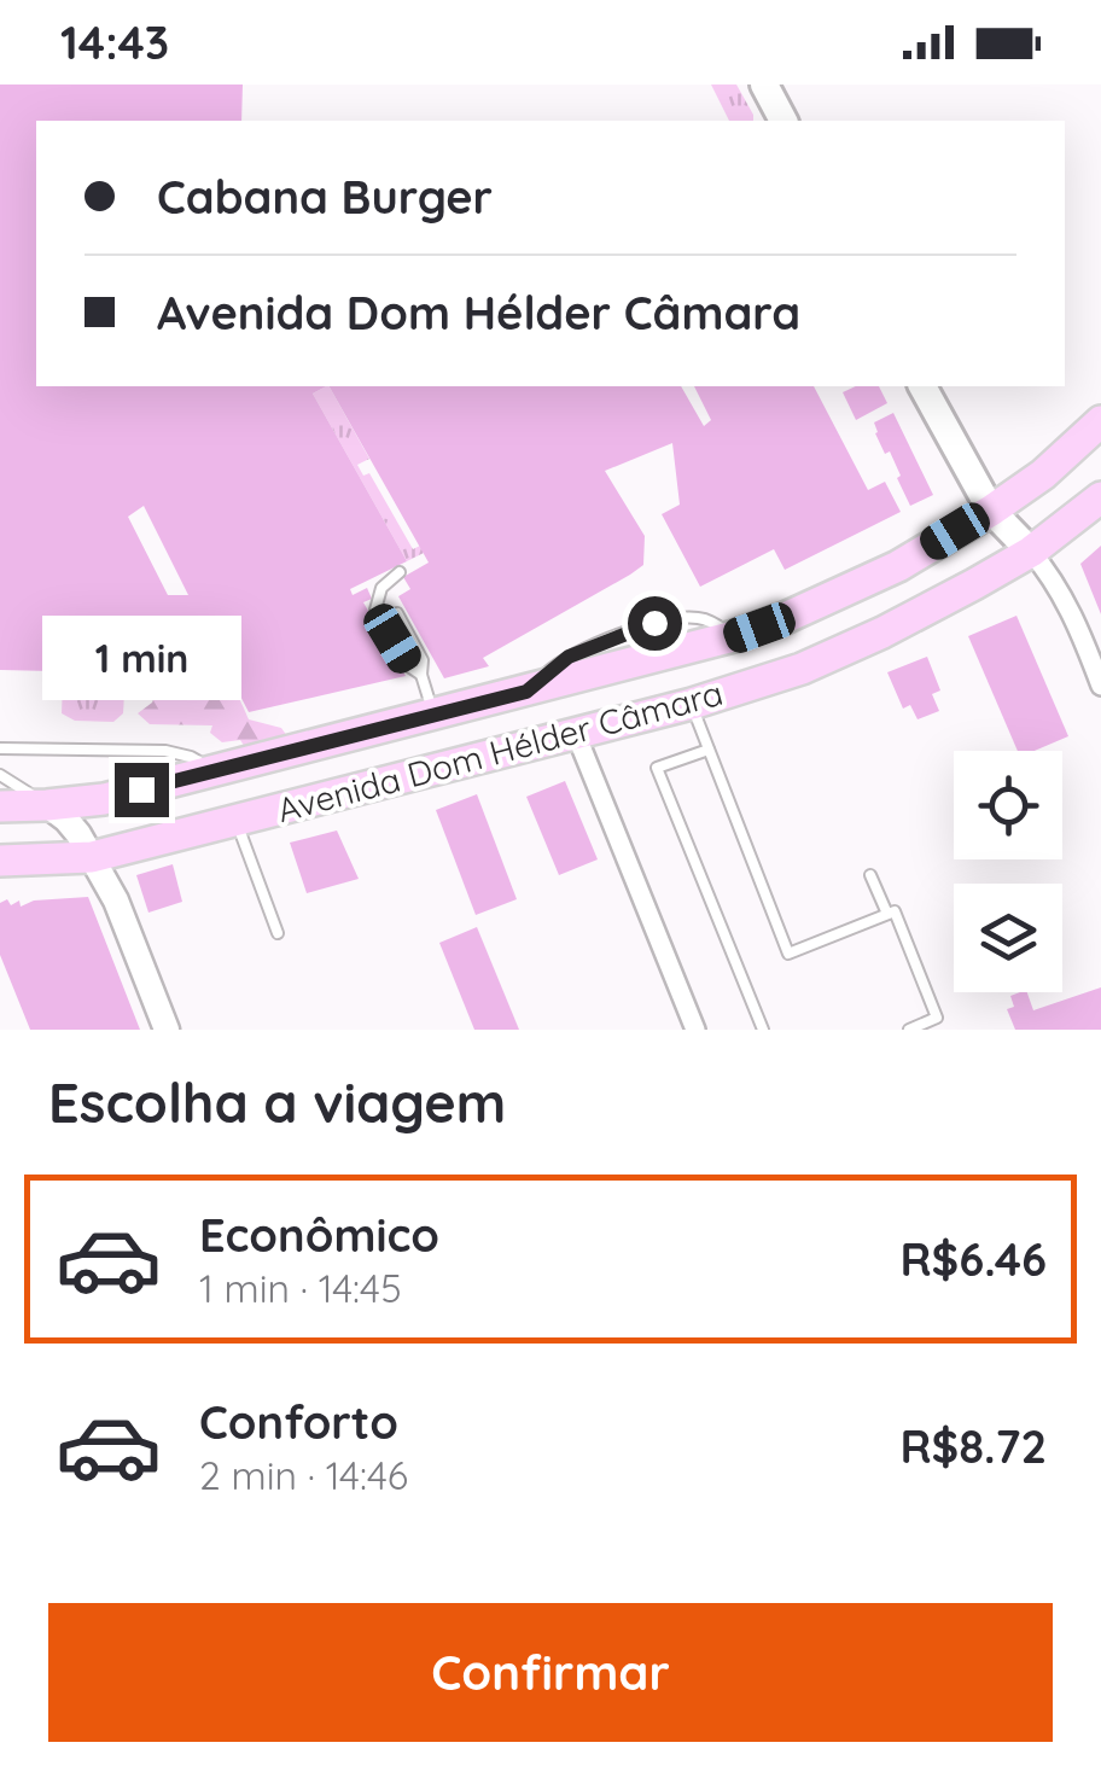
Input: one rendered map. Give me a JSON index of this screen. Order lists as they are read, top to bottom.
{
  "streets": {
    "main road": ["Avenida Dom Hélder Câmara"]
  },
  "page": {
    "status": "14:43",
    "banner": ["Cabana Burger", "Avenida Dom Hélder Câmara"],
    "bubble": "1 min",
    "heading": "Escolha a viagem",
    "list": [
      {
        "name": "Econômico",
        "note": "1 min · 14:45",
        "value": "R$6.46"
      },
      {
        "name": "Conforto",
        "note": "2 min · 14:46",
        "value": "R$8.72"
      }
    ],
    "buttons": "Confirmar"
  }
}
